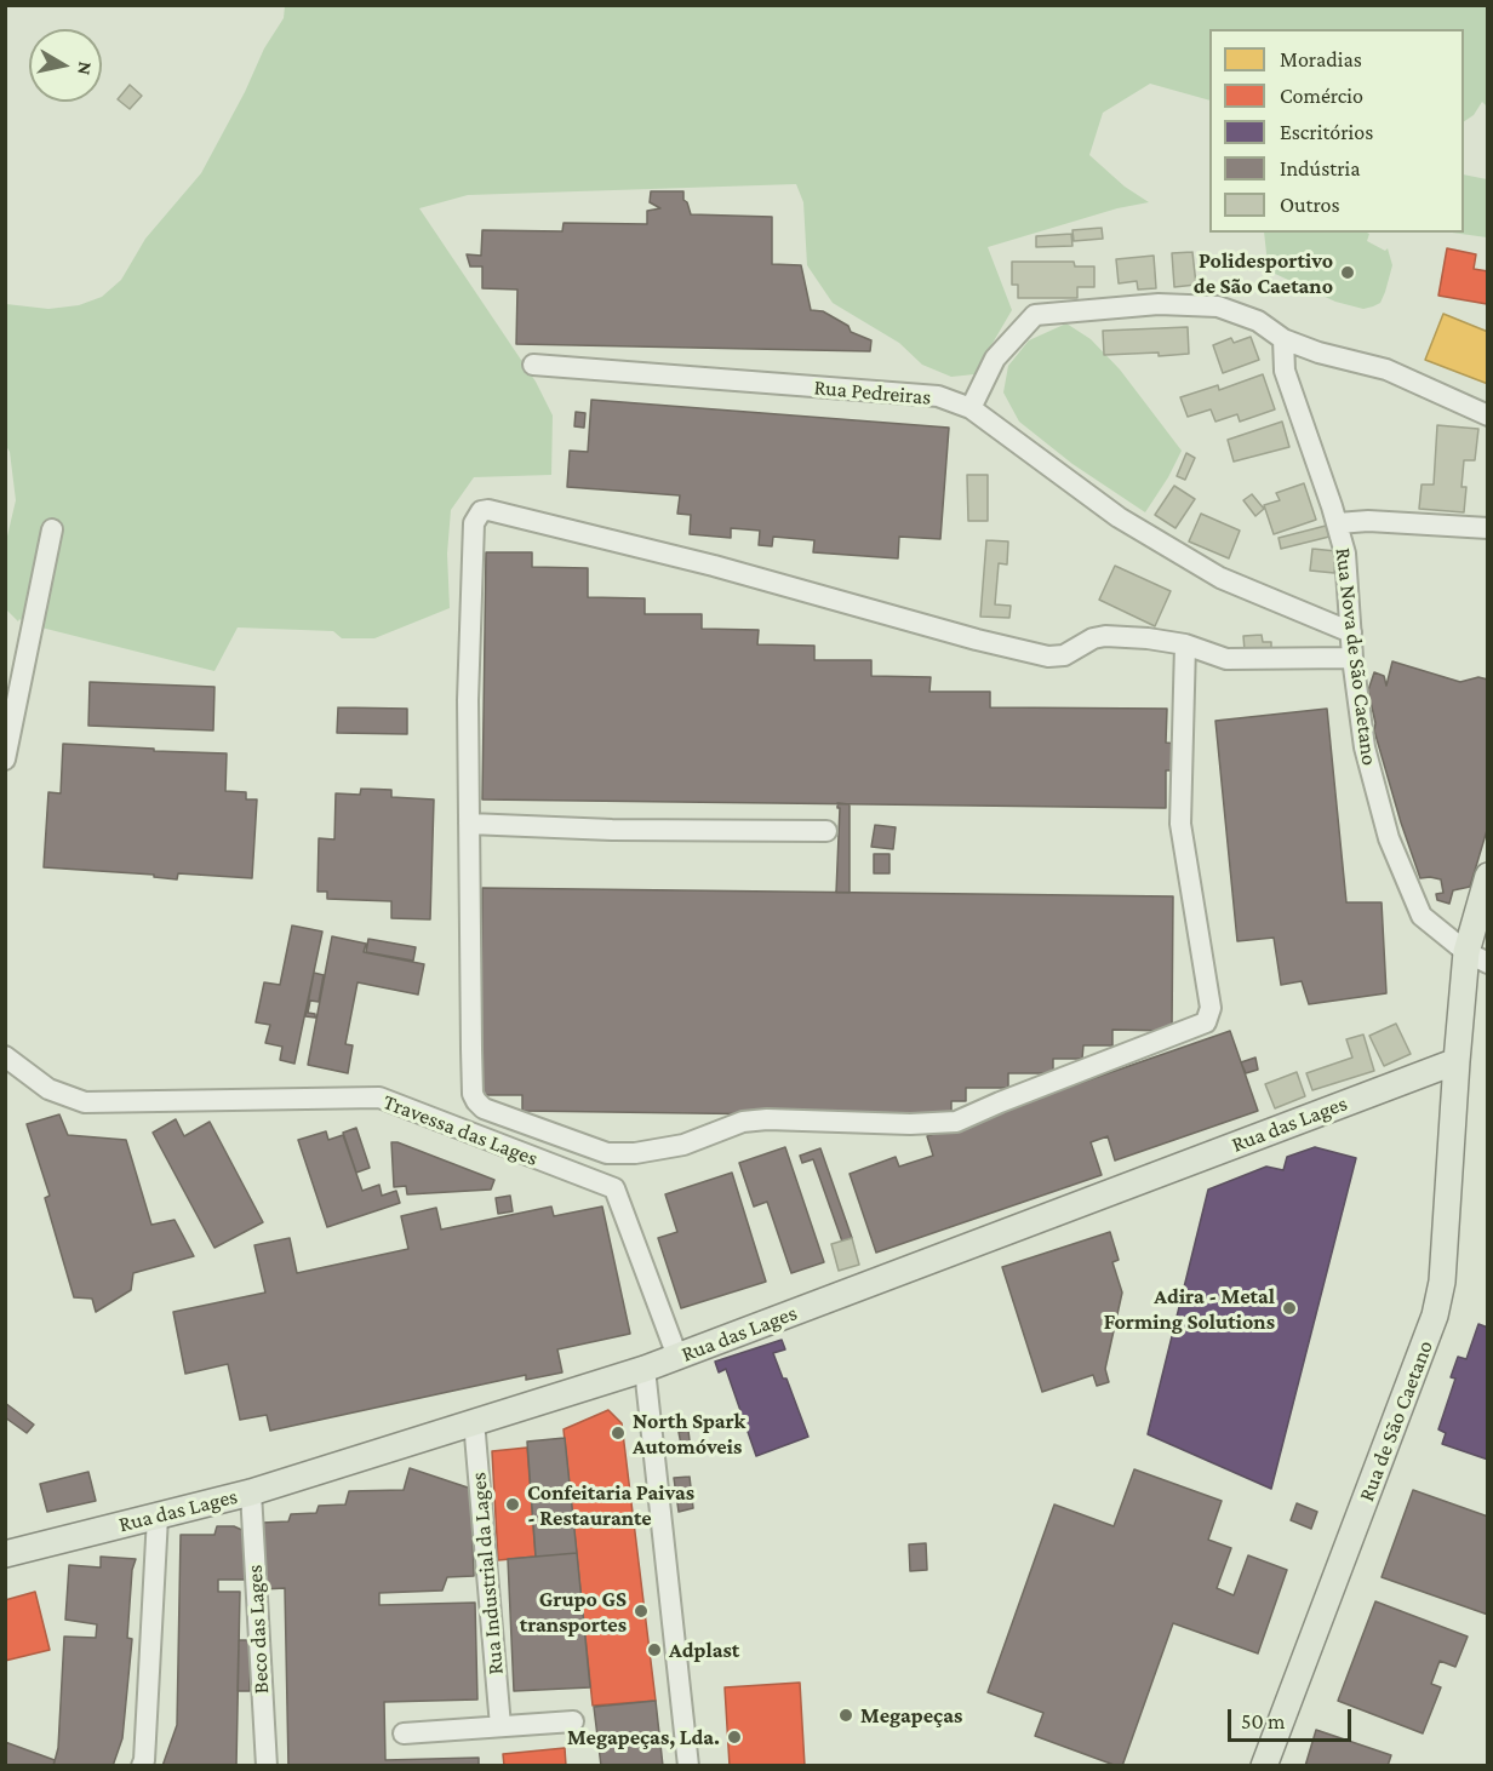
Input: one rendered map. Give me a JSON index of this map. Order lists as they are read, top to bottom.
{
  "streets": {
    "main road": ["Rua das Lages", "Rua de São Caetano"],
    "street": [
      "Rua Pedreiras",
      "Rua Nova de São Caetano",
      "Travessa das Lages",
      "Rua Industrial da Lages",
      "Beco das Lages"
    ]
  },
  "crossings": [
    ["Rua Pedreiras", "Rua Nova de São Caetano"],
    ["Rua Nova de São Caetano", "Rua de São Caetano"],
    ["Rua das Lages", "Travessa das Lages"],
    ["Rua das Lages", "Rua de São Caetano"],
    ["Rua das Lages", "Rua Industrial da Lages"],
    ["Rua das Lages", "Beco das Lages"]
  ],
  "places": [
    "Polidesportivo de São Caetano",
    "Adira - Metal Forming Solutions",
    "North Spark Automóveis",
    "Confeitaria Paivas - Restaurante",
    "Grupo GS transportes",
    "Adplast",
    "Megapeças",
    "Megapeças, Lda."
  ],
  "legend": [
    "Moradias",
    "Comércio",
    "Escritórios",
    "Indústria",
    "Outros"
  ],
  "scale_bar": "50 m",
  "north": "right"
}
